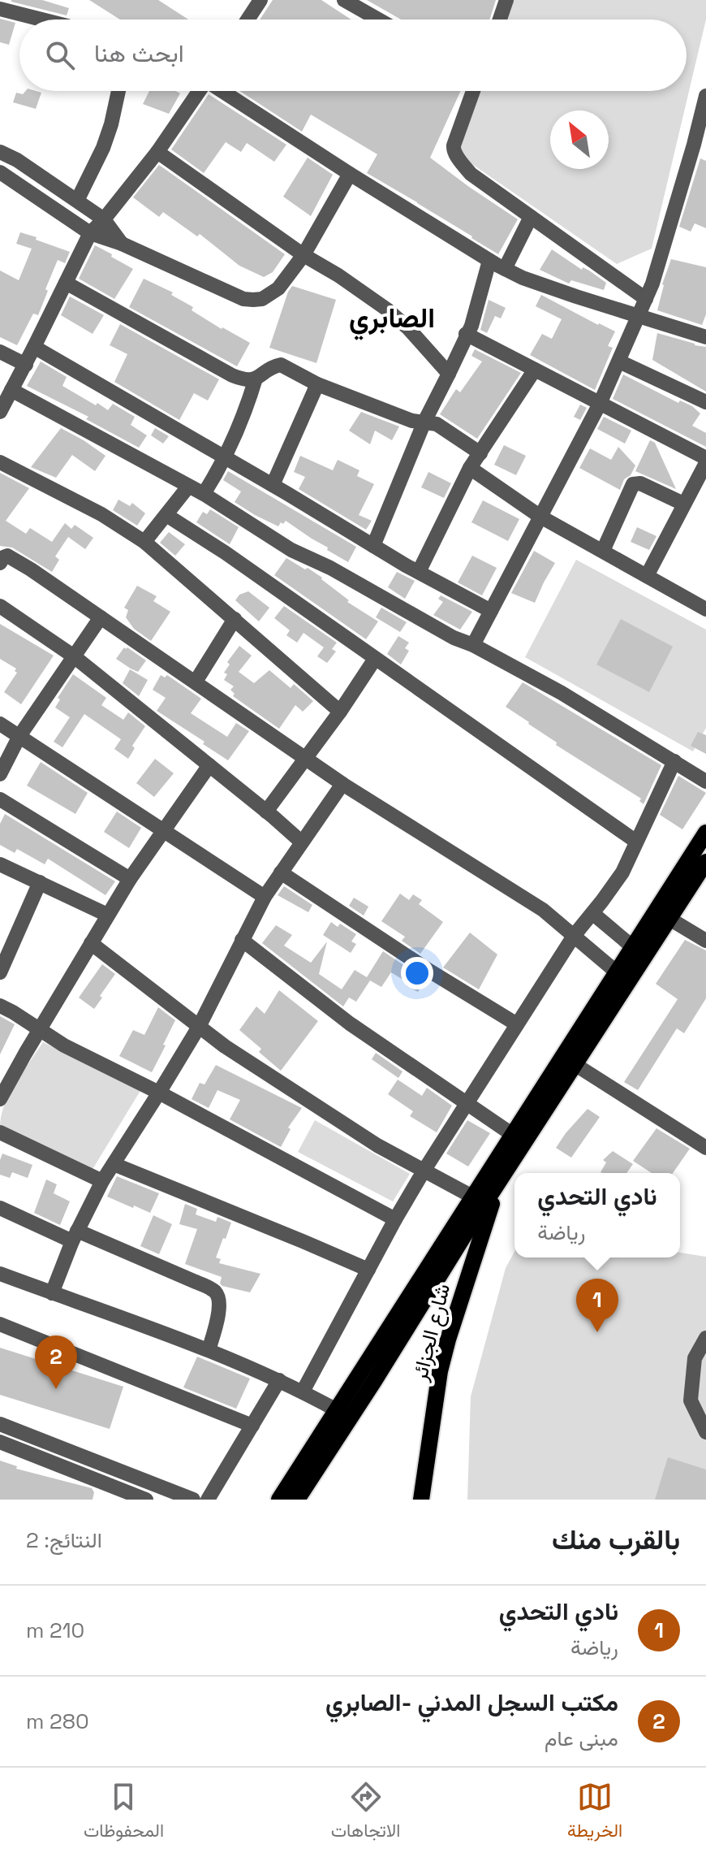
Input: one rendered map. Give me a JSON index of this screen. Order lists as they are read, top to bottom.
{
  "streets": {
    "main road": ["شارع الجزائر"]
  },
  "districts": ["الصابري"],
  "north": "top left",
  "page": {
    "search": "ابحث هنا",
    "popup": ["نادي التحدي", "رياضة"],
    "pins": ["1", "2"],
    "heading": ["بالقرب منك", "النتائج: 2"],
    "list": [
      {
        "mark": "1",
        "name": "نادي التحدي",
        "note": "رياضة",
        "value": "210 m"
      },
      {
        "mark": "2",
        "name": "مكتب السجل المدني -الصابري",
        "note": "مبنى عام",
        "value": "280 m"
      }
    ],
    "nav": ["الخريطة", "الاتجاهات", "المحفوظات"]
  }
}
